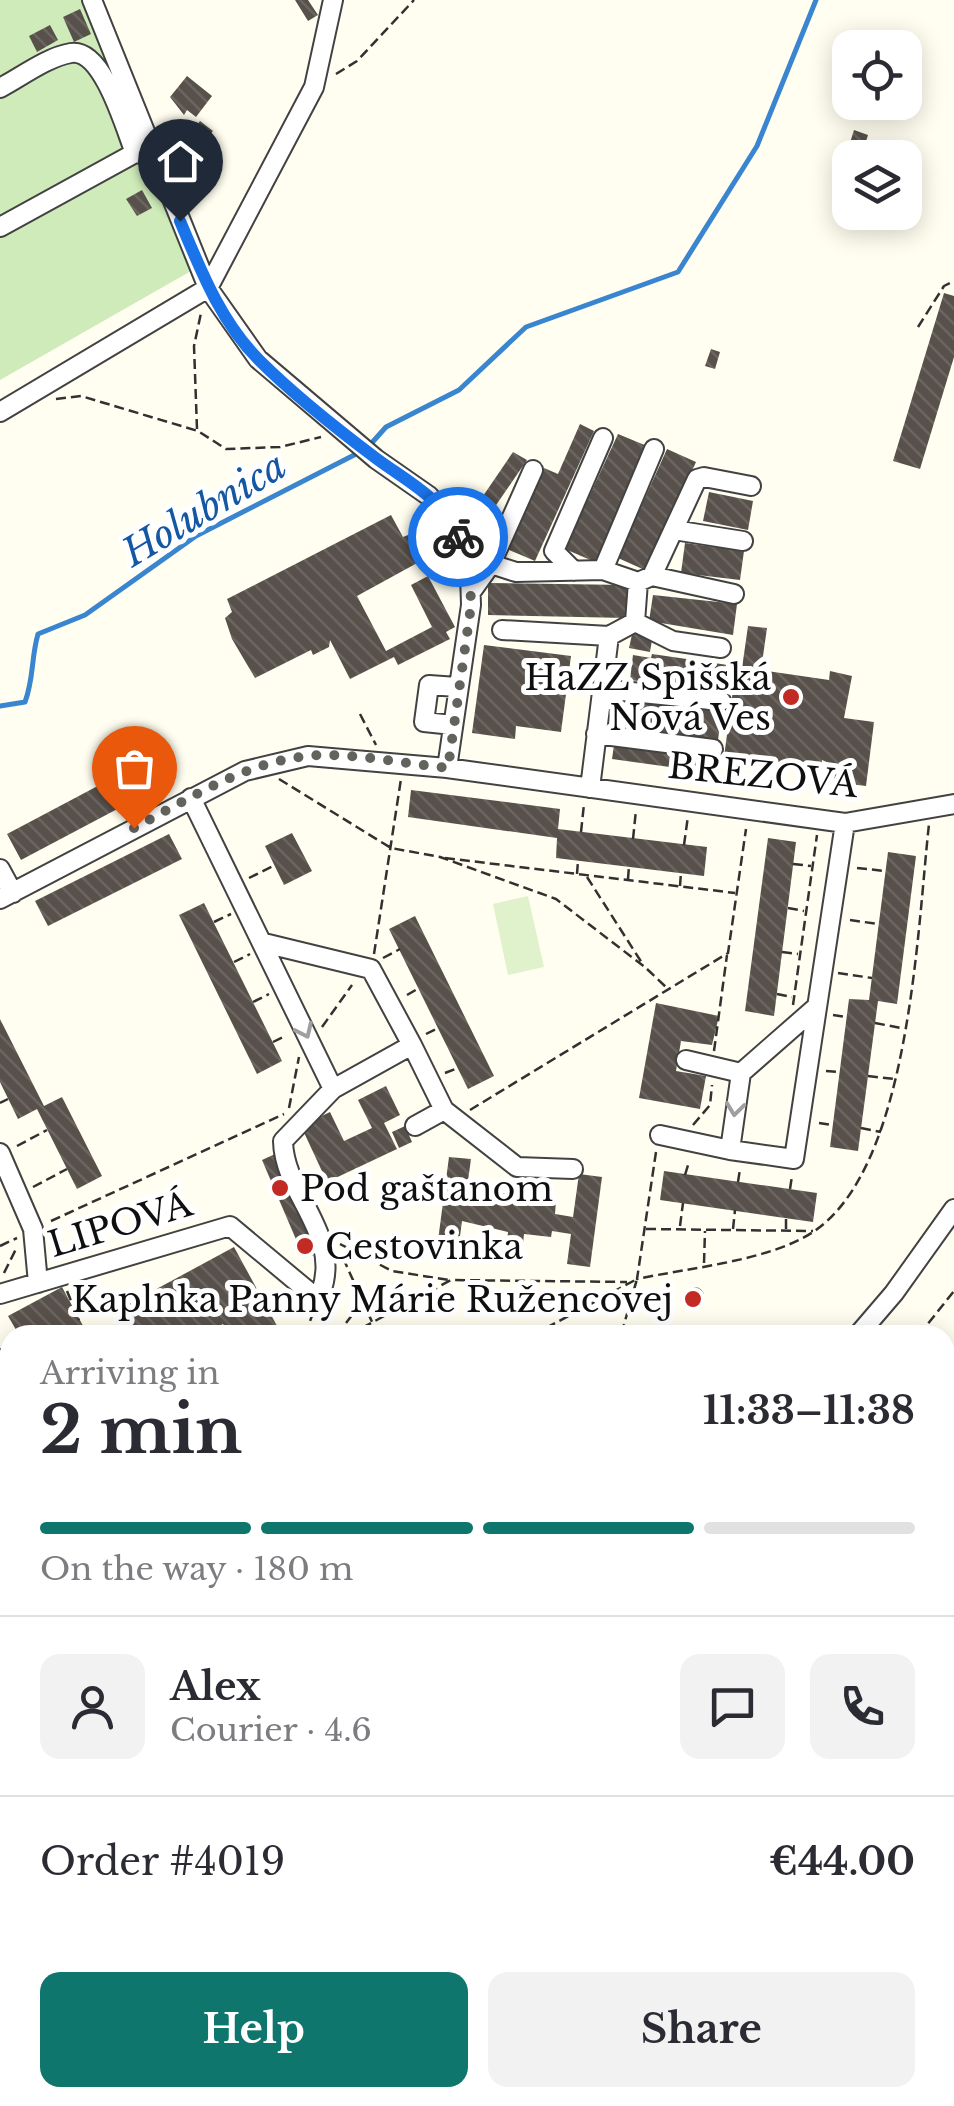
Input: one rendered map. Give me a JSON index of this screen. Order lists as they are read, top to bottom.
{
  "streets": {
    "street": ["BREZOVÁ", "LIPOVÁ"]
  },
  "water": ["Holubnica"],
  "places": [
    "HaZZ Spišská Nová Ves",
    "Pod gaštanom",
    "Cestovinka",
    "Kaplnka Panny Márie Ružencovej"
  ],
  "page": {
    "heading": ["2 min", "Arriving in", "11:33–11:38"],
    "panel": [
      "Alex",
      "Courier · 4.6",
      "Order #4019",
      "€44.00"
    ],
    "bar": "On the way · 180 m",
    "buttons": ["Help", "Share"]
  }
}
